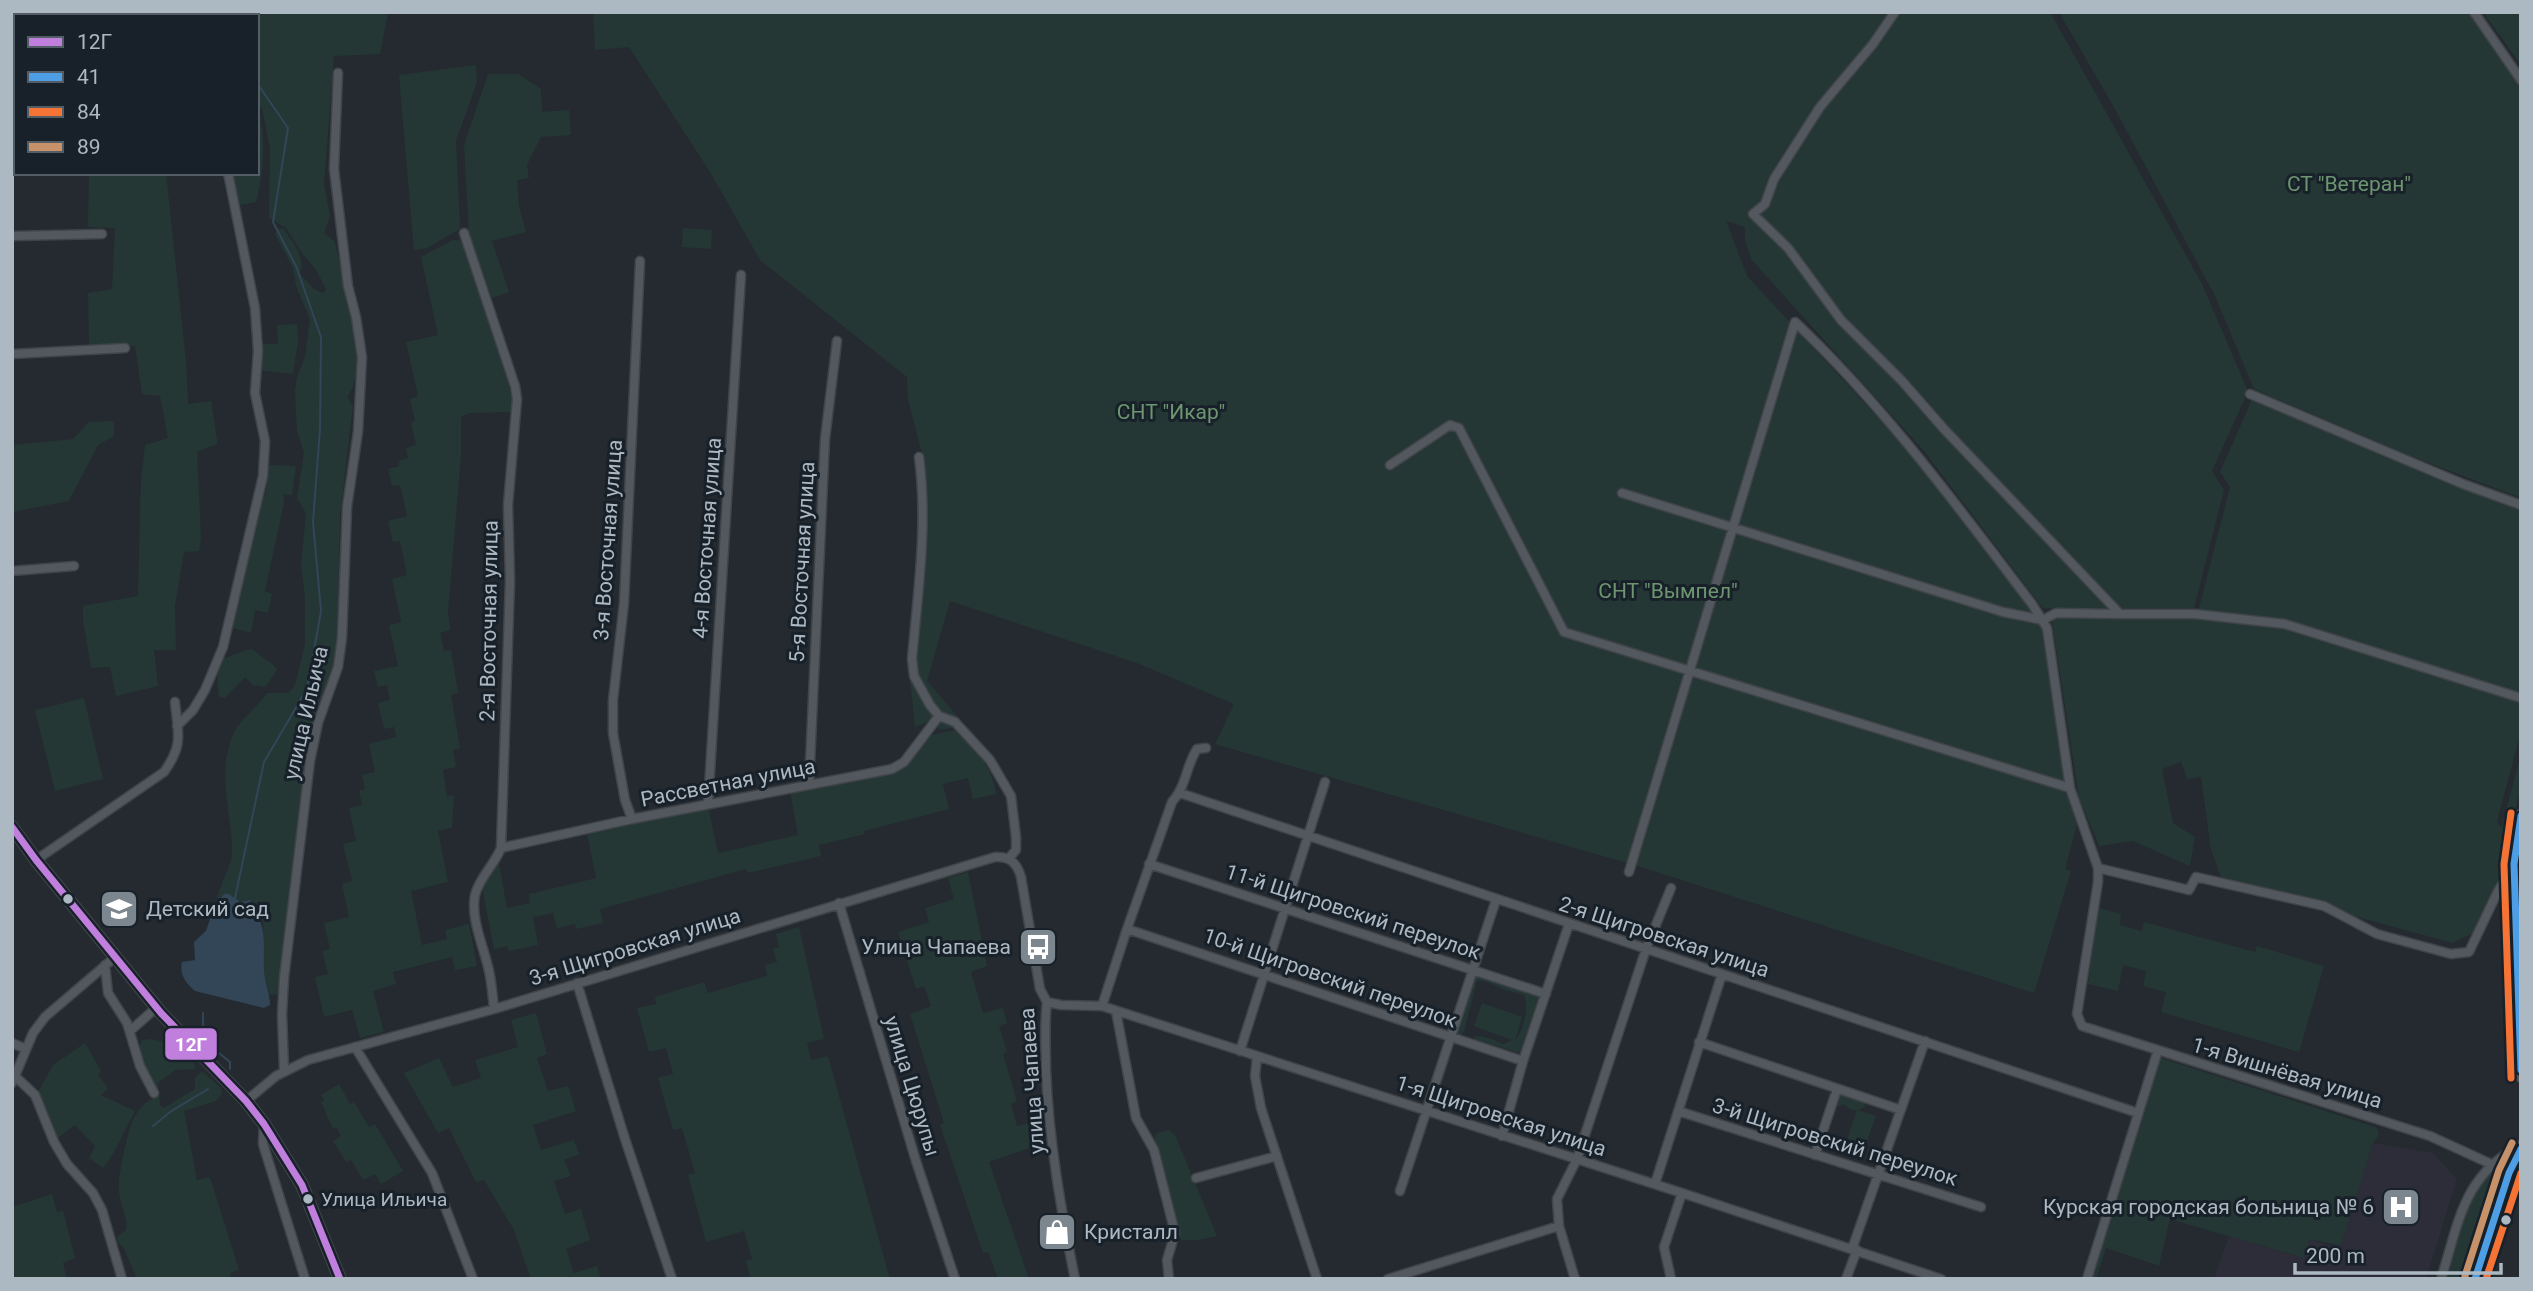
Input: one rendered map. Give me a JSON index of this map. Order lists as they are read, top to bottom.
{
  "streets": {
    "street": [
      "4-я Восточная улица",
      "3-я Восточная улица",
      "5-я Восточная улица",
      "2-я Восточная улица",
      "улица Ильича",
      "Рассветная улица",
      "11-й Щигровский переулок",
      "2-я Щигровская улица",
      "3-я Щигровская улица",
      "10-й Щигровский переулок",
      "1-я Вишнёвая улица",
      "улица Чапаева",
      "улица Цюрупы",
      "1-я Щигровская улица",
      "3-й Щигровский переулок"
    ]
  },
  "crossings": [
    ["4-я Восточная улица", "Рассветная улица"],
    ["3-я Восточная улица", "Рассветная улица"],
    ["5-я Восточная улица", "Рассветная улица"],
    ["2-я Восточная улица", "Рассветная улица"],
    ["2-я Восточная улица", "3-я Щигровская улица"],
    ["улица Ильича", "3-я Щигровская улица"],
    ["3-я Щигровская улица", "улица Чапаева"],
    ["3-я Щигровская улица", "улица Цюрупы"],
    ["улица Чапаева", "1-я Щигровская улица"]
  ],
  "parks": ["СТ \"Ветеран\"", "СНТ \"Икар\"", "СНТ \"Вымпел\""],
  "places": {
    "school or university": ["Детский сад"],
    "bus stop": ["Улица Чапаева"],
    "other": ["Улица Ильича"],
    "hospital": ["Курская городская больница № 6"],
    "shop": ["Кристалл"]
  },
  "lines": [
    "transit line 84",
    "transit line 41",
    "transit line 12Г",
    "transit line 89"
  ],
  "legend": [
    "12Г",
    "41",
    "84",
    "89"
  ],
  "scale_bar": "200 m"
}
